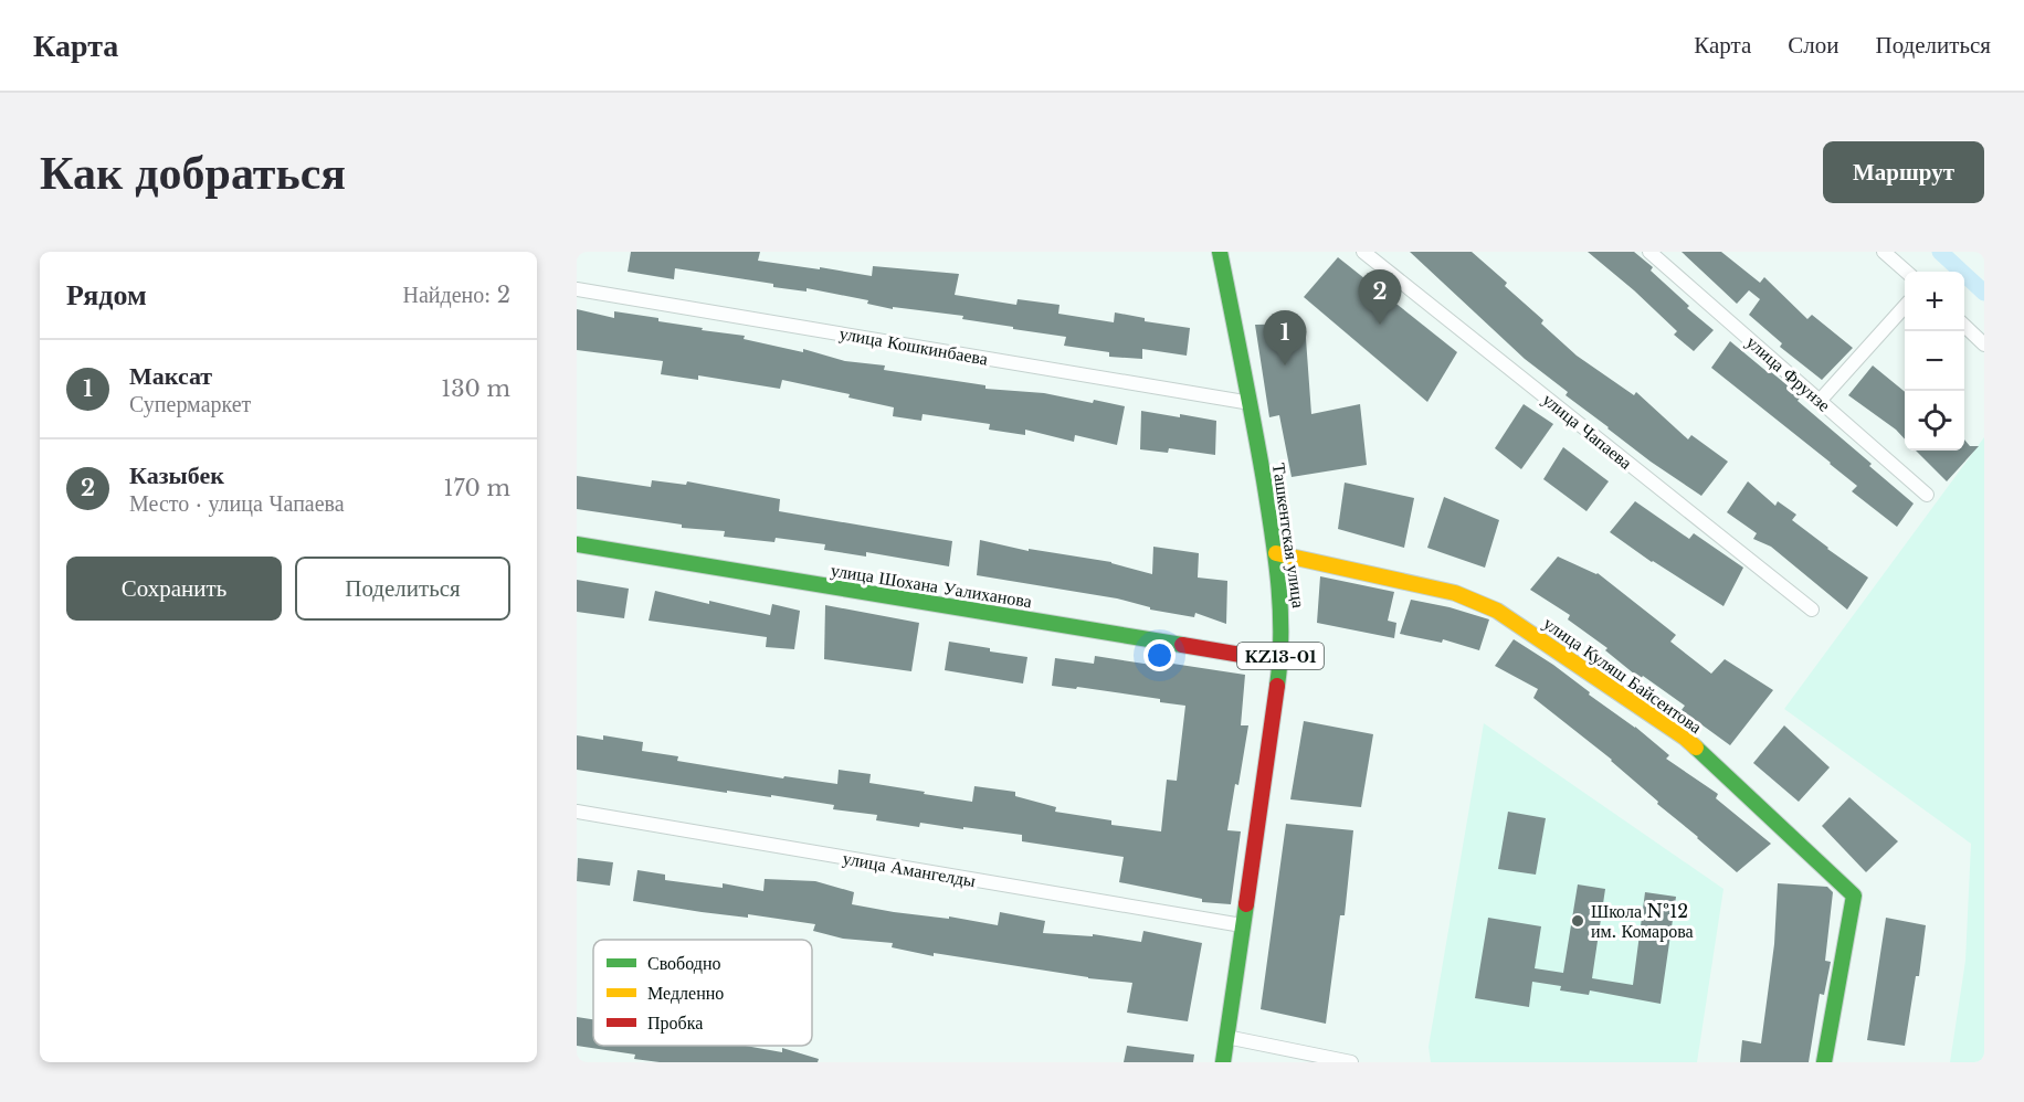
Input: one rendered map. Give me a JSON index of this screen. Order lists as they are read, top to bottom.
{
  "streets": {
    "street": [
      "улица Кошкинбаева",
      "улица Фрунзе",
      "улица Чапаева",
      "Ташкентская улица",
      "улица Шохана Уалиханова",
      "KZ13-01",
      "улица Куляш Байсеитова",
      "улица Амангелды"
    ]
  },
  "crossings": [
    ["улица Кошкинбаева", "Ташкентская улица"],
    ["Ташкентская улица", "улица Шохана Уалиханова"],
    ["Ташкентская улица", "улица Куляш Байсеитова"],
    ["Ташкентская улица", "улица Амангелды"]
  ],
  "places": ["Школа №12 им. Комарова"],
  "legend": ["Свободно", "Медленно", "Пробка"],
  "page": {
    "header": "Карта",
    "nav": ["Карта", "Слои", "Поделиться"],
    "buttons": [
      "Маршрут",
      ["Сохранить", "Поделиться"]
    ],
    "title": "Как добраться",
    "heading": ["Рядом", "Найдено: 2"],
    "pins": ["2", "1"],
    "map_buttons": ["+", "−"],
    "list": [
      {
        "mark": "1",
        "name": "Максат",
        "note": "Супермаркет",
        "value": "130 m"
      },
      {
        "mark": "2",
        "name": "Казыбек",
        "note": "Место · улица Чапаева",
        "value": "170 m"
      }
    ]
  }
}
